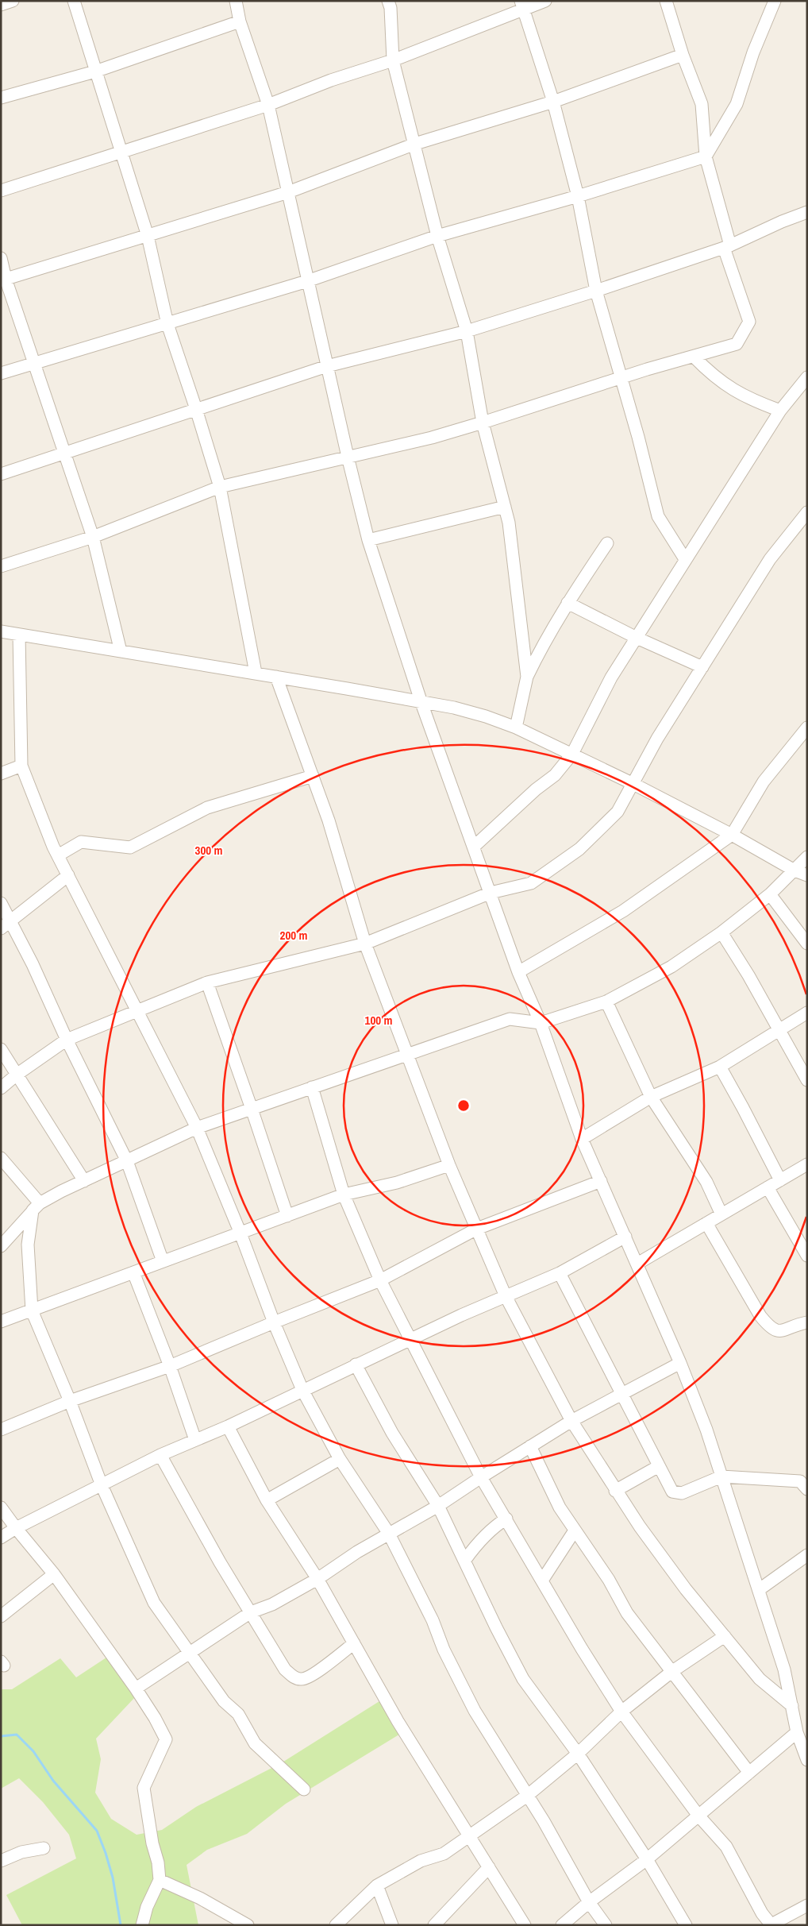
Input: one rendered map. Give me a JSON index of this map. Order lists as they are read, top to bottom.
{
  "rings": ["300 m", "200 m", "100 m"]
}
